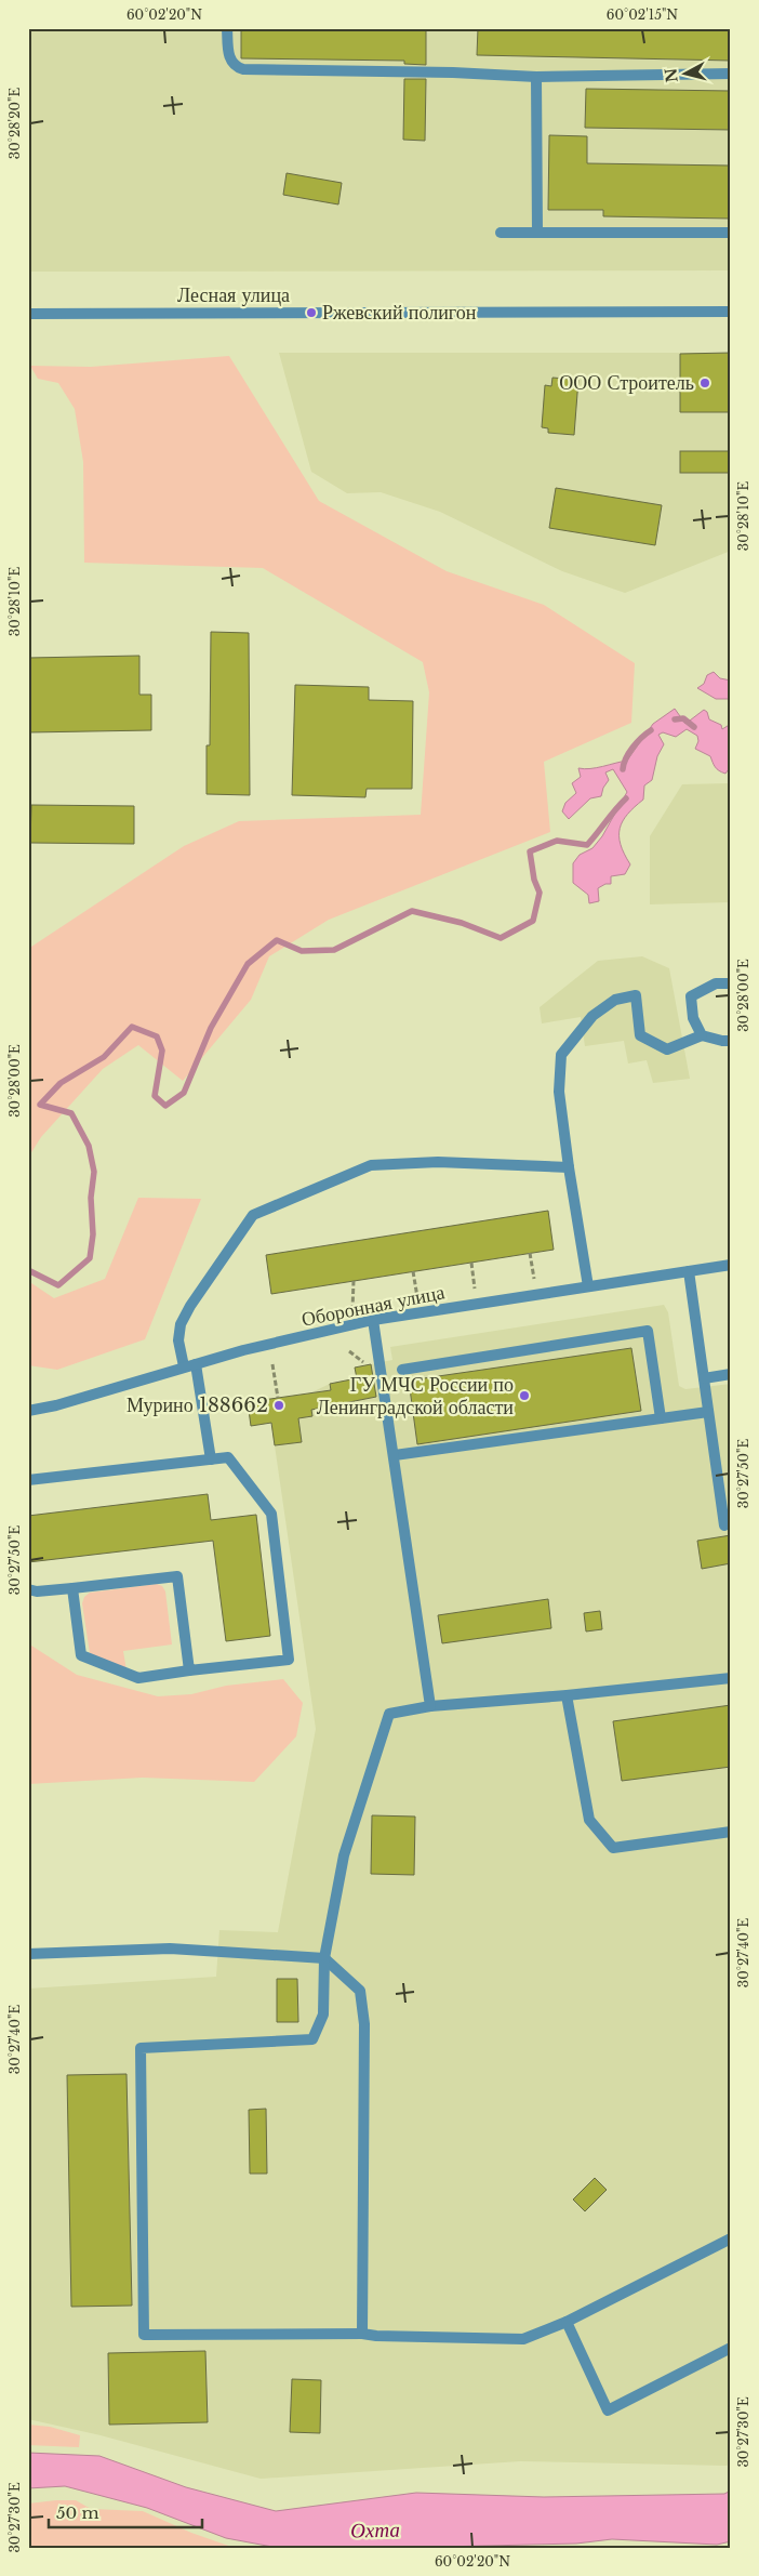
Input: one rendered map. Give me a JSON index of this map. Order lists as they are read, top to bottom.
{
  "streets": {
    "street": ["Лесная улица", "Оборонная улица"]
  },
  "water": ["Охта"],
  "places": [
    "Ржевский полигон",
    "ООО Строитель",
    "ГУ МЧС России по Ленинградской области",
    "Мурино 188662"
  ],
  "scale_bar": "50 m",
  "north": "left",
  "coordinates": [
    "60°02'20\"N",
    "60°02'15\"N",
    "30°28'20\"E",
    "30°28'10\"E",
    "30°28'00\"E",
    "30°27'50\"E",
    "30°27'40\"E",
    "30°27'30\"E"
  ]
}
